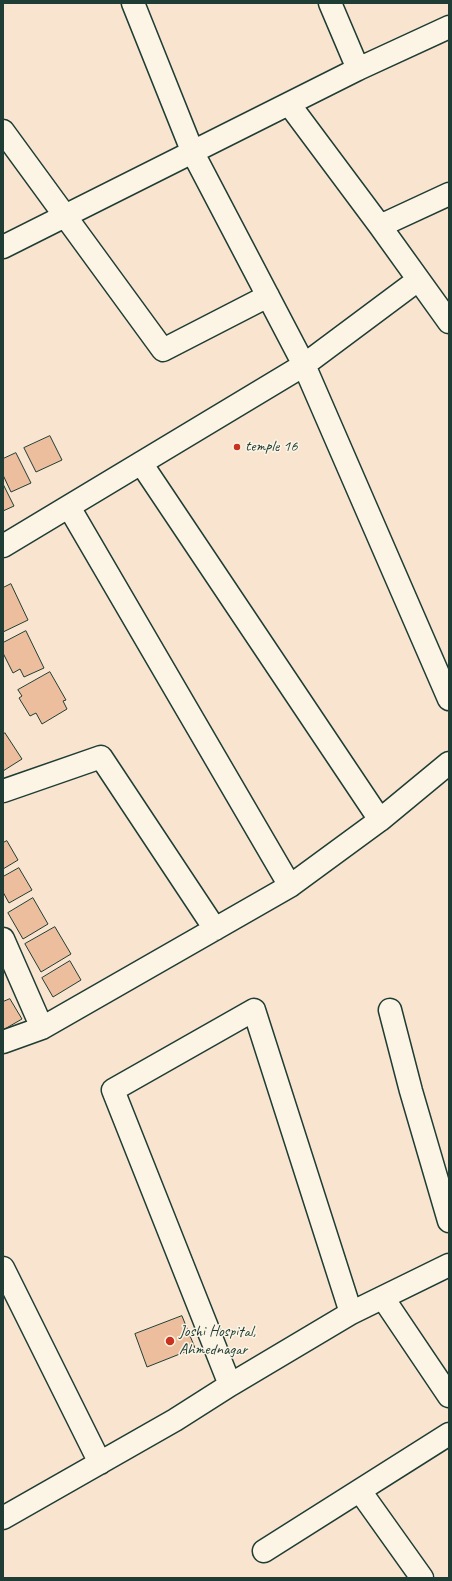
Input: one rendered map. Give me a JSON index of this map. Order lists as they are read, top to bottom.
{
  "places": ["temple 16", "Joshi Hospital, Ahmednagar"]
}
